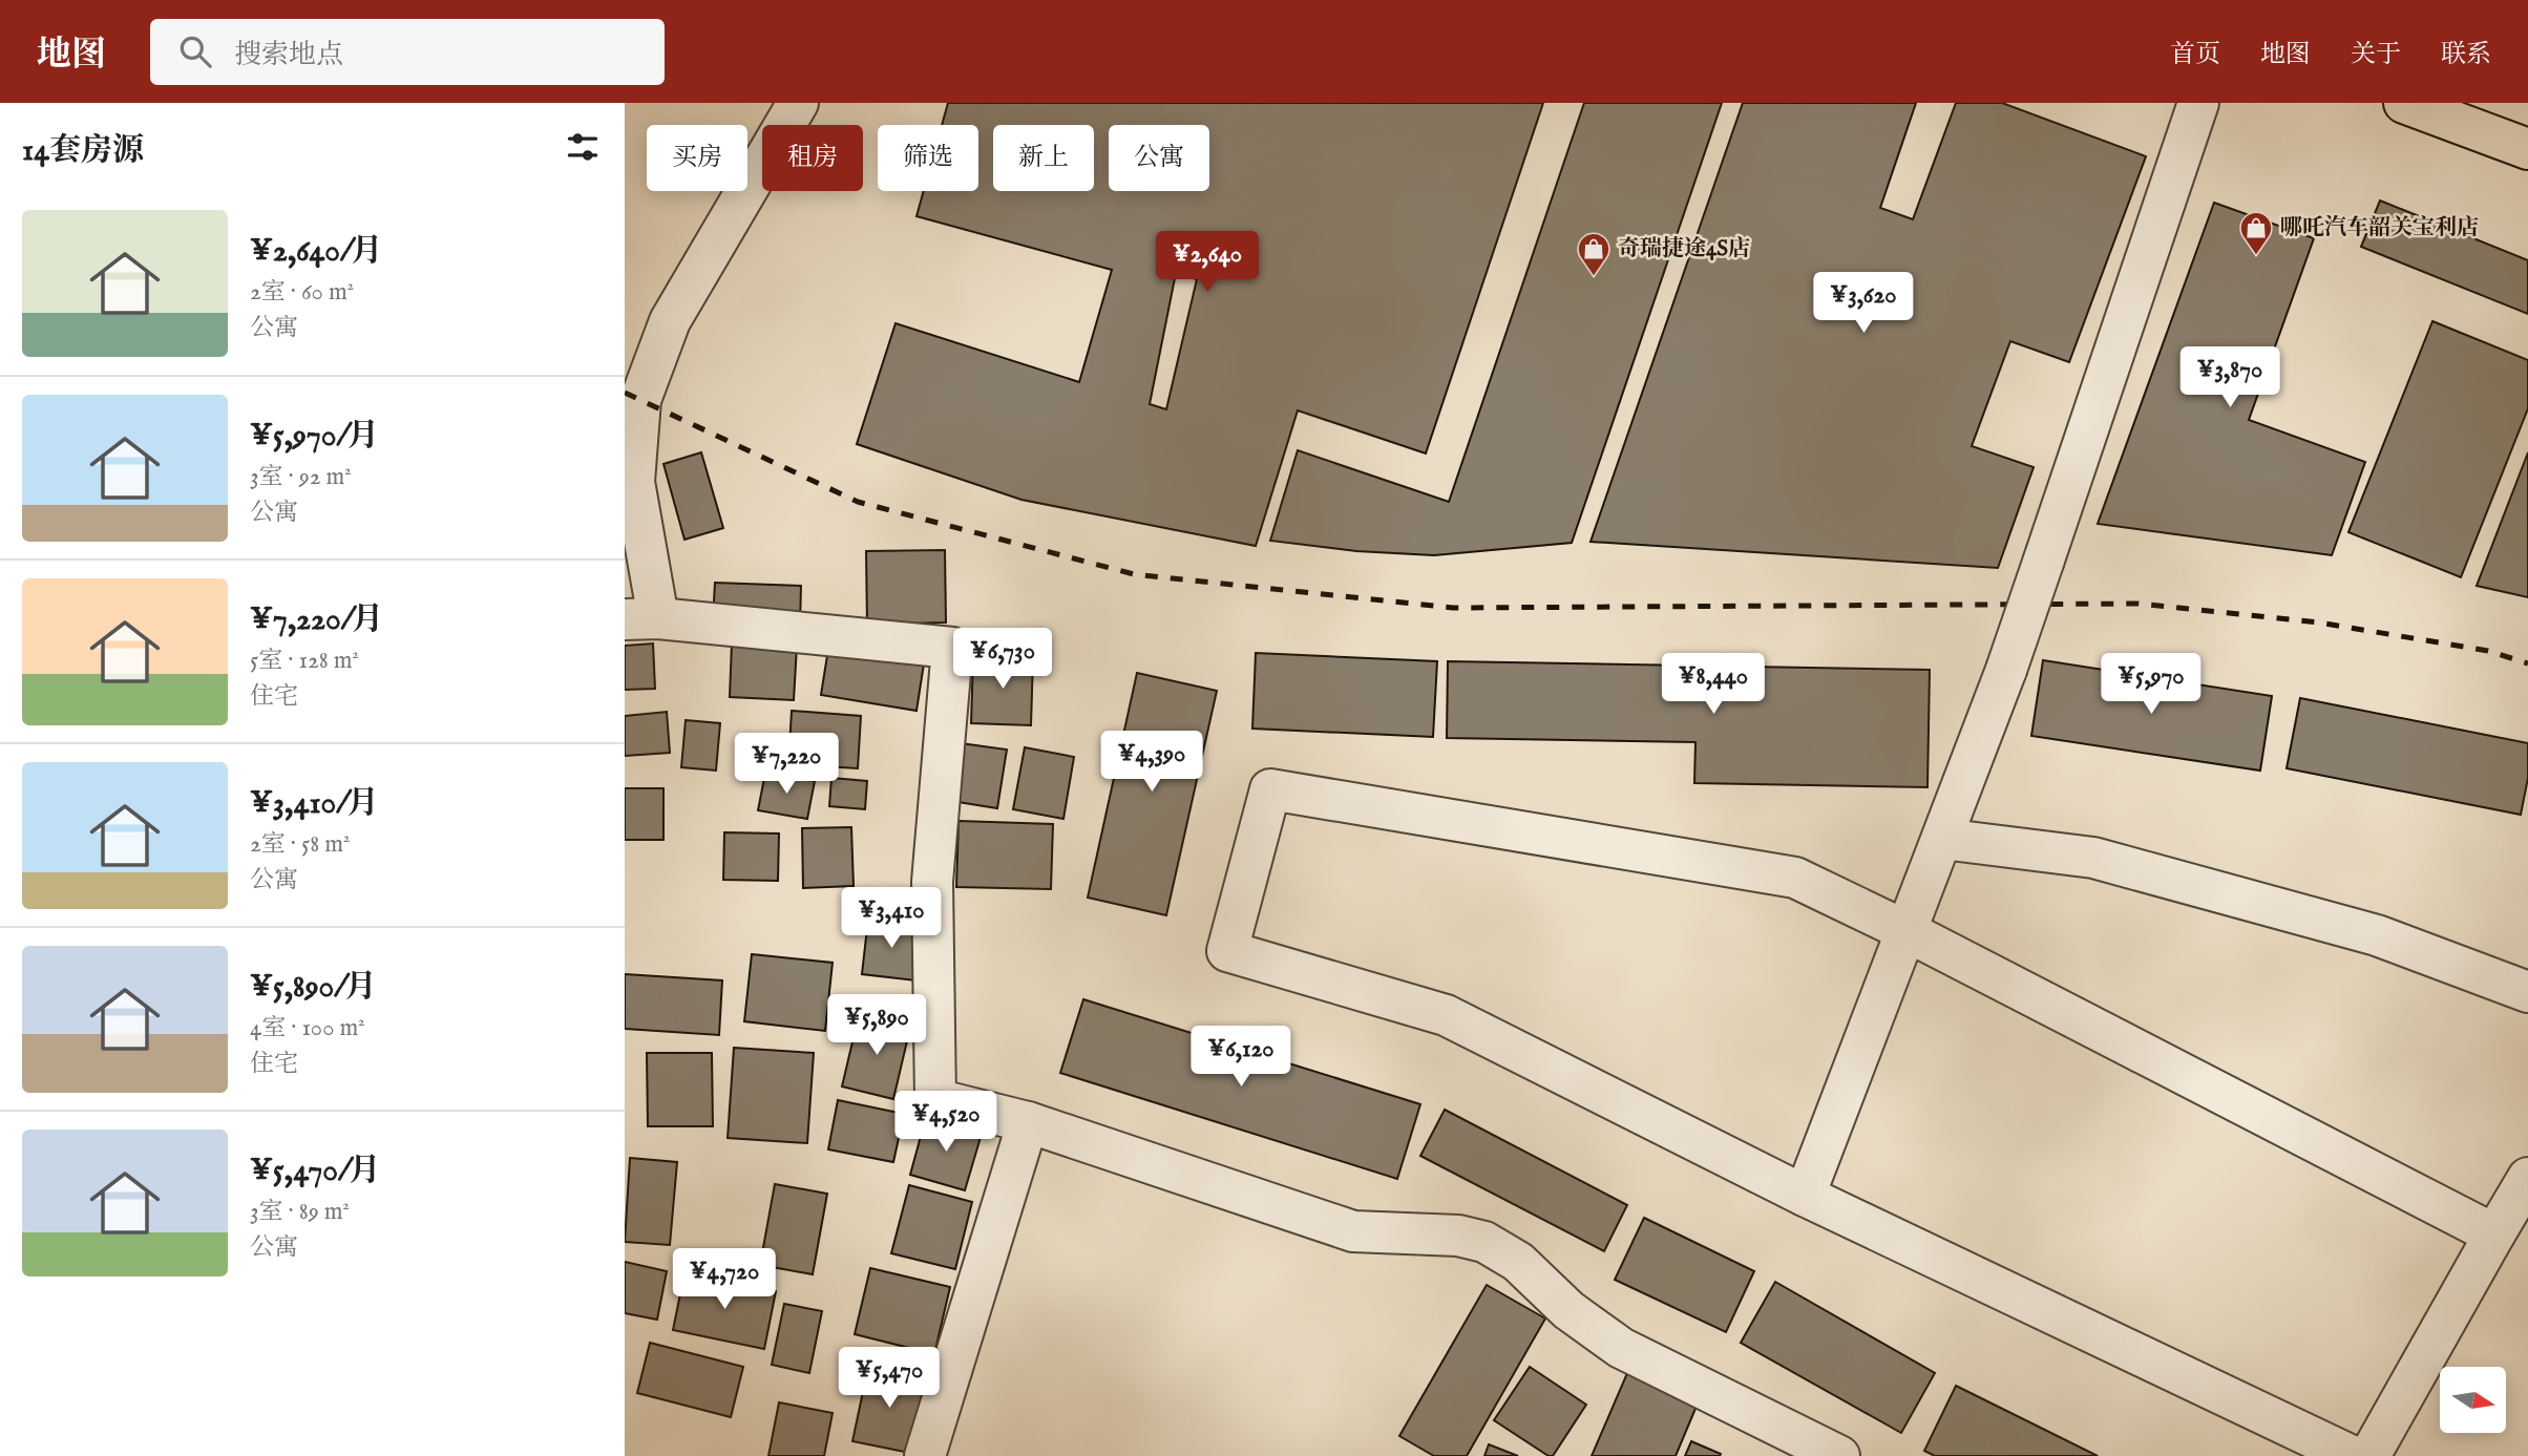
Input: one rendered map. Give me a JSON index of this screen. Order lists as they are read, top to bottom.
{
  "places": {
    "shop": ["哪吒汽车韶关宝利店", "奇瑞捷途4S店"]
  },
  "north": "right",
  "page": {
    "header": "地图",
    "search": "搜索地点",
    "nav": [
      "首页",
      "地图",
      "关于",
      "联系"
    ],
    "heading": "14套房源",
    "chip": [
      "买房",
      "租房",
      "筛选",
      "新上",
      "公寓"
    ],
    "list": [
      {
        "name": "¥2,640/月",
        "note": "2室 · 60 m² · 公寓"
      },
      {
        "name": "¥5,970/月",
        "note": "3室 · 92 m² · 公寓"
      },
      {
        "name": "¥7,220/月",
        "note": "5室 · 128 m² · 住宅"
      },
      {
        "name": "¥3,410/月",
        "note": "2室 · 58 m² · 公寓"
      },
      {
        "name": "¥5,890/月",
        "note": "4室 · 100 m² · 住宅"
      },
      {
        "name": "¥5,470/月",
        "note": "3室 · 89 m² · 公寓"
      }
    ],
    "price": [
      "¥2,640",
      "¥3,620",
      "¥3,870",
      "¥6,730",
      "¥8,440",
      "¥5,970",
      "¥4,390",
      "¥7,220",
      "¥3,410",
      "¥5,890",
      "¥6,120",
      "¥4,520",
      "¥4,720",
      "¥5,470"
    ]
  }
}
